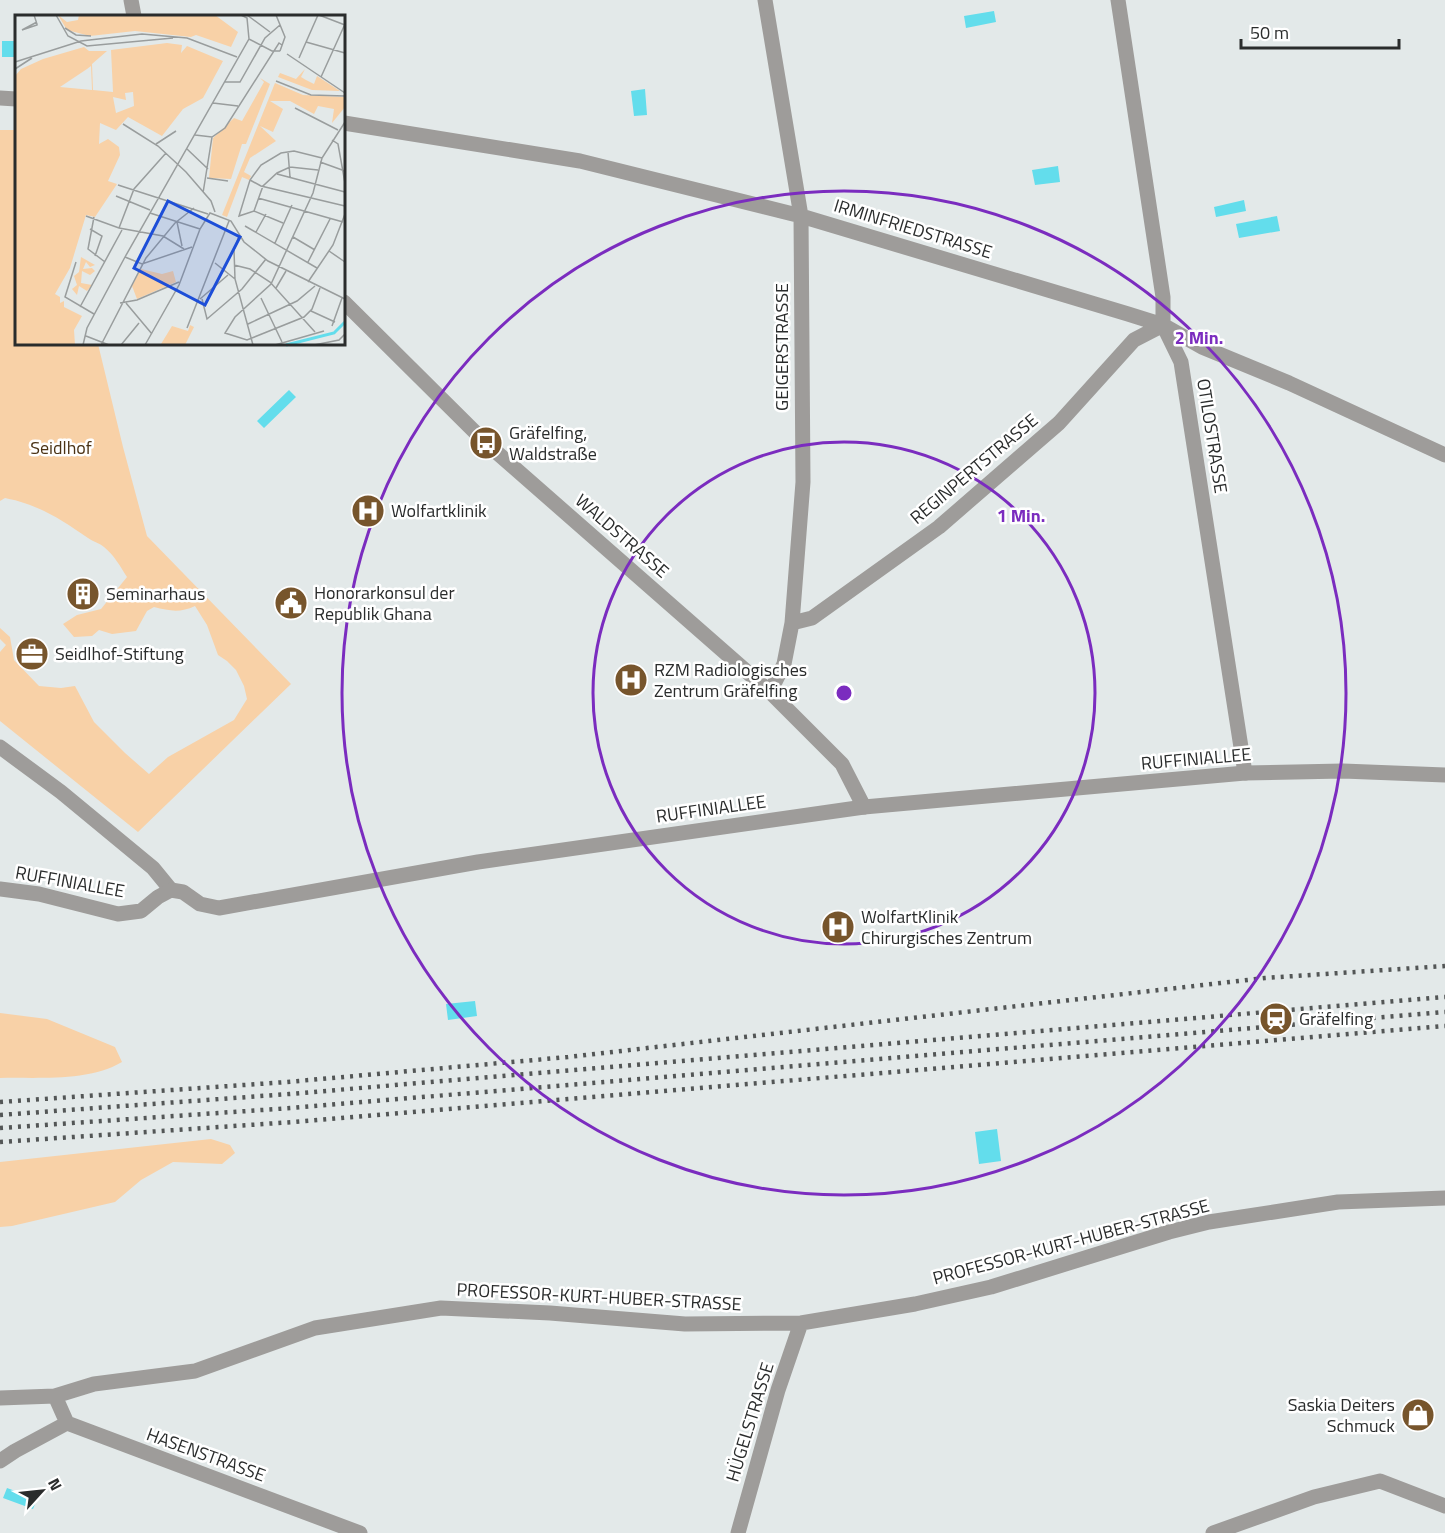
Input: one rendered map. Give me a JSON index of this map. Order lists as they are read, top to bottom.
{
  "streets": {
    "street": [
      "IRMINFRIEDSTRASSE",
      "GEIGERSTRASSE",
      "OTILOSTRASSE",
      "REGINPERTSTRASSE",
      "WALDSTRASSE",
      "RUFFINIALLEE",
      "PROFESSOR-KURT-HUBER-STRASSE",
      "HÜGELSTRASSE",
      "HASENSTRASSE"
    ]
  },
  "crossings": [
    ["IRMINFRIEDSTRASSE", "GEIGERSTRASSE"],
    ["IRMINFRIEDSTRASSE", "OTILOSTRASSE"],
    ["IRMINFRIEDSTRASSE", "REGINPERTSTRASSE"],
    ["GEIGERSTRASSE", "REGINPERTSTRASSE"],
    ["GEIGERSTRASSE", "WALDSTRASSE"],
    ["OTILOSTRASSE", "REGINPERTSTRASSE"],
    ["OTILOSTRASSE", "RUFFINIALLEE"],
    ["WALDSTRASSE", "RUFFINIALLEE"],
    ["PROFESSOR-KURT-HUBER-STRASSE", "HÜGELSTRASSE"]
  ],
  "parks": ["Seidlhof"],
  "places": {
    "bus stop": ["Gräfelfing, Waldstraße"],
    "hospital": ["Wolfartklinik", "RZM Radiologisches Zentrum Gräfelfing", "WolfartKlinik Chirurgisches Zentrum"],
    "building": ["Seminarhaus"],
    "public building": ["Honorarkonsul der Republik Ghana"],
    "office": ["Seidlhof-Stiftung"],
    "station": ["Gräfelfing"],
    "shop": ["Saskia Deiters Schmuck"]
  },
  "scale_bar": "50 m",
  "north": "top right",
  "rings": ["2 Min.", "1 Min."]
}
